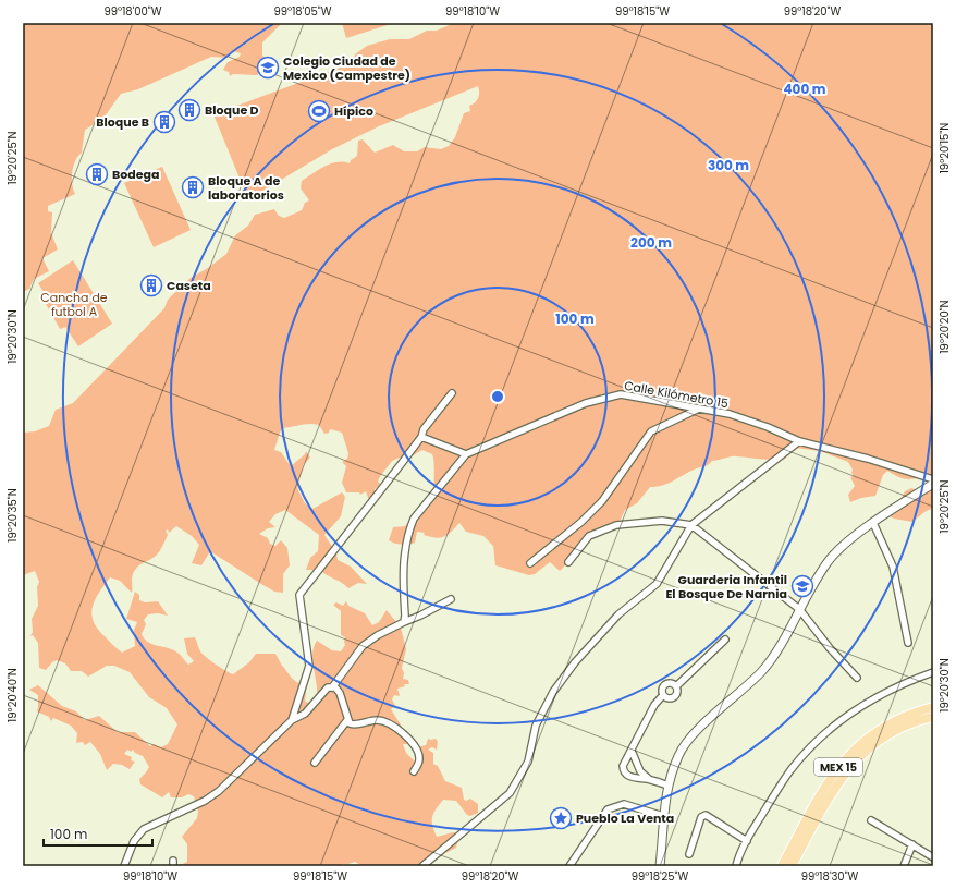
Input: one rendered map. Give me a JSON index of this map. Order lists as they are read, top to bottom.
{
  "streets": {
    "main road": ["MEX 15"],
    "street": ["Calle Kilómetro 15"]
  },
  "parks": ["Cancha de futbol A"],
  "places": {
    "school or university": ["Colegio Ciudad de Mexico (Campestre)", "Guarderia Infantil El Bosque De Narnia"],
    "building": [
      "Bloque D",
      "Bloque B",
      "Bodega",
      "Bloque A de laboratorios",
      "Caseta"
    ],
    "sports": ["Hípico"],
    "place": ["Pueblo La Venta"]
  },
  "scale_bar": "100 m",
  "coordinates": [
    "99°18'00\"W",
    "99°18'05\"W",
    "99°18'10\"W",
    "99°18'15\"W",
    "99°18'20\"W",
    "19°20'15\"N",
    "19°20'25\"N",
    "19°20'20\"N",
    "19°20'30\"N",
    "19°20'35\"N",
    "19°20'40\"N",
    "99°18'25\"W",
    "99°18'30\"W"
  ],
  "rings": [
    "400 m",
    "300 m",
    "200 m",
    "100 m"
  ]
}
